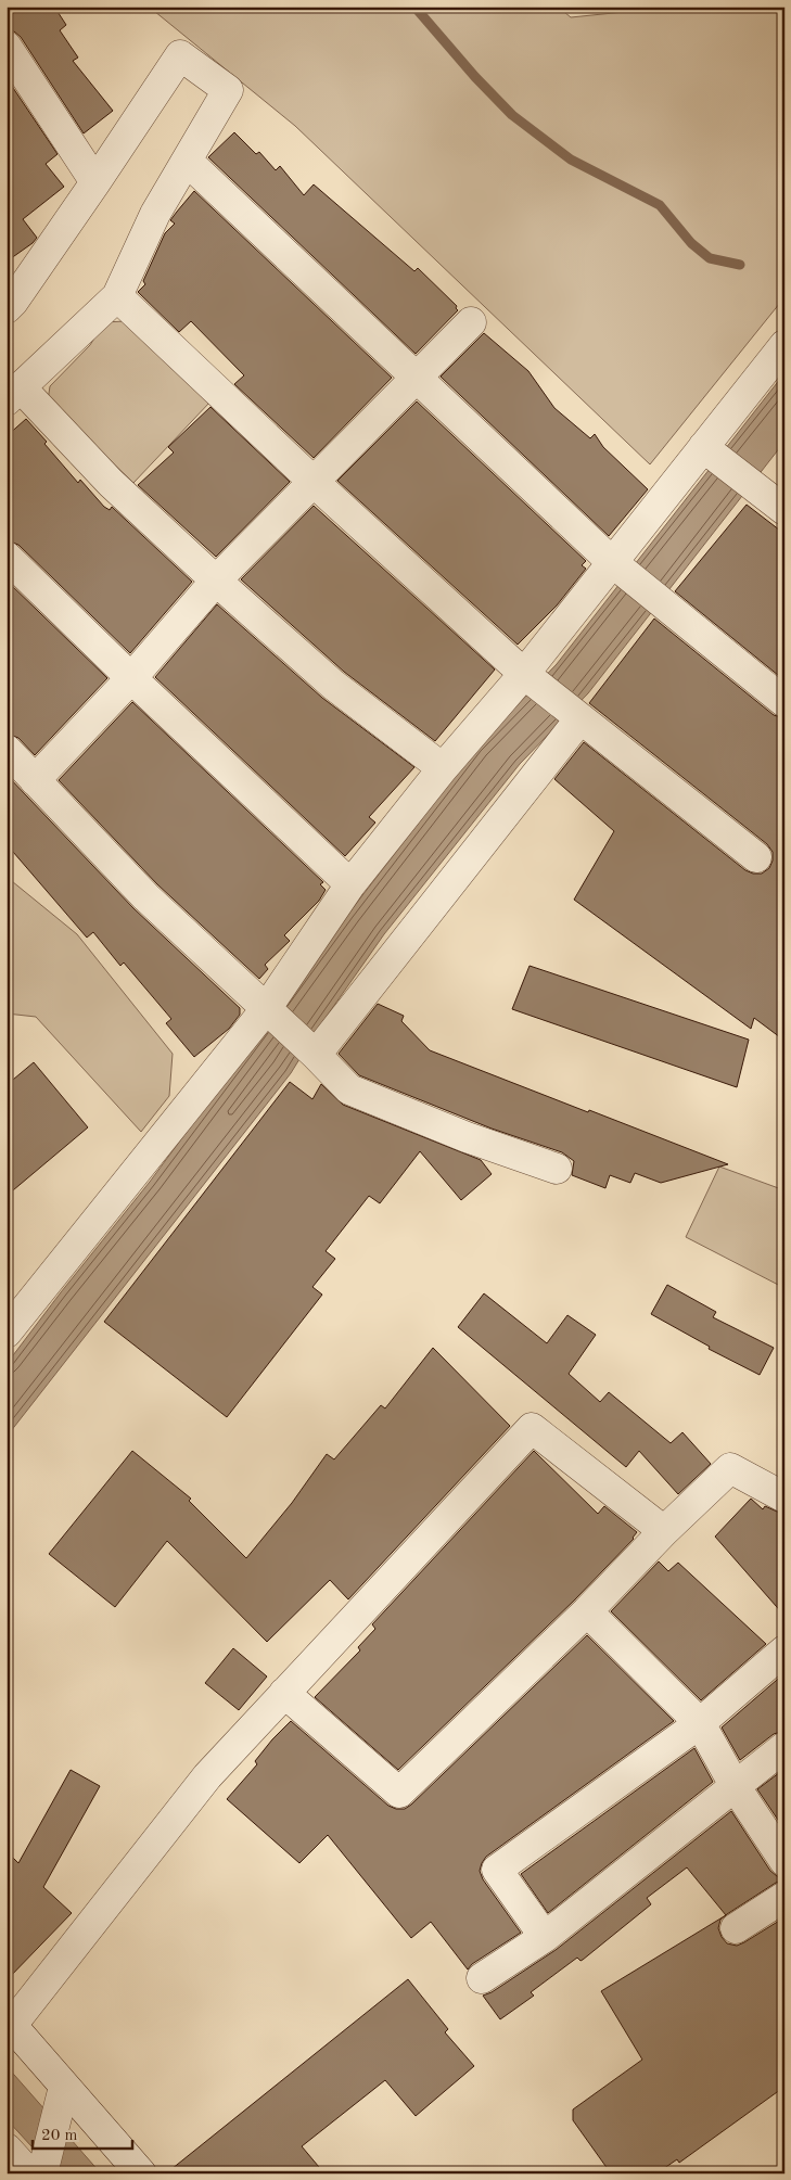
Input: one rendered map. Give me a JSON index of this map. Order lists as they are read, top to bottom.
{
  "scale_bar": "20 m"
}
